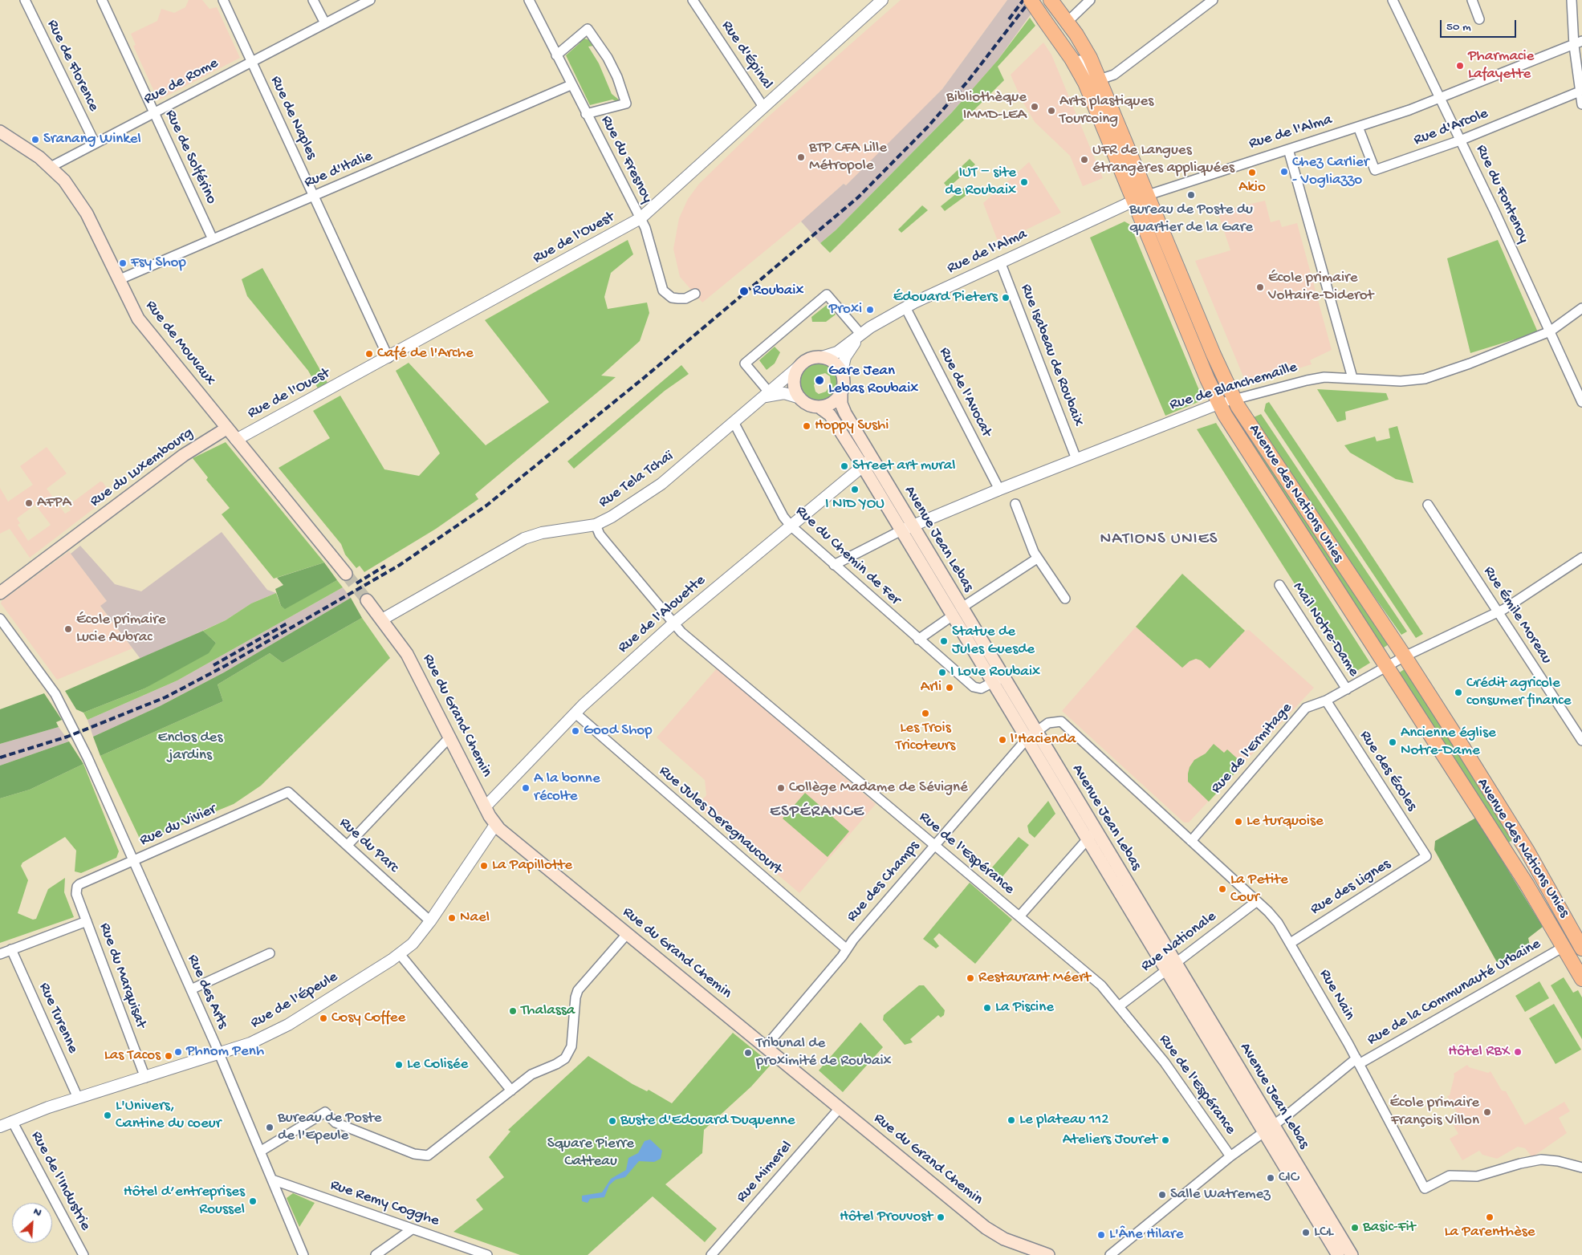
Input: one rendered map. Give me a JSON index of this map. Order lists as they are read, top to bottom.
{
  "streets": {
    "main road": [
      "Rue de Mouvaux",
      "Rue du Luxembourg",
      "Avenue des Nations Unies",
      "Avenue Jean Lebas",
      "Rue du Grand Chemin"
    ],
    "street": [
      "Rue d'Épinal",
      "Rue de Florence",
      "Rue de Rome",
      "Rue de Naples",
      "Rue d'Arcole",
      "Rue de l'Alma",
      "Rue de Solférino",
      "Rue du Fresnoy",
      "Rue d'Italie",
      "Rue du Fontenoy",
      "Rue de l'Ouest",
      "Rue Isabeau de Roubaix",
      "Rue de Blanchemaille",
      "Rue de l'Avocat",
      "Rue Tela Tchaï",
      "Rue du Chemin de Fer",
      "Rue de l'Alouette",
      "Rue Émile Moreau",
      "Mail Notre-Dame",
      "Rue de l'Ermitage",
      "Rue des Écoles",
      "Rue Jules Deregnaucourt",
      "Rue du Vivier",
      "Rue du Parc",
      "Rue de l'Espérance",
      "Rue des Champs",
      "Rue des Lignes",
      "Rue Nationale",
      "Rue du Marquisat",
      "Rue des Arts",
      "Rue de la Communauté Urbaine",
      "Rue Nain",
      "Rue de l'Épeule",
      "Rue Turenne",
      "Rue Mimerel",
      "Rue de l'Industrie",
      "Rue Remy Cogghe"
    ]
  },
  "crossings": [
    ["Rue d'Épinal", "Rue de l'Ouest"],
    ["Rue de Florence", "Rue de Rome"],
    ["Rue de Rome", "Rue de Naples"],
    ["Rue de Rome", "Rue de Solférino"],
    ["Rue de Rome", "Rue de Mouvaux"],
    ["Rue de Naples", "Rue d'Italie"],
    ["Rue de Naples", "Rue de l'Ouest"],
    ["Rue d'Arcole", "Rue de l'Alma"],
    ["Rue d'Arcole", "Rue du Fontenoy"],
    ["Rue de l'Alma", "Rue du Fontenoy"],
    ["Rue de l'Alma", "Rue Isabeau de Roubaix"],
    ["Rue de l'Alma", "Rue de l'Avocat"],
    ["Rue de l'Alma", "Rue Tela Tchaï"],
    ["Rue de l'Alma", "Avenue des Nations Unies"],
    ["Rue de l'Alma", "Avenue Jean Lebas"],
    ["Rue de Solférino", "Rue d'Italie"],
    ["Rue du Fresnoy", "Rue d'Italie"],
    ["Rue du Fresnoy", "Rue de l'Ouest"],
    ["Rue d'Italie", "Rue de Mouvaux"],
    ["Rue du Fontenoy", "Rue de Blanchemaille"],
    ["Rue de l'Ouest", "Rue de Mouvaux"],
    ["Rue de Mouvaux", "Rue du Luxembourg"],
    ["Rue Isabeau de Roubaix", "Rue de Blanchemaille"],
    ["Rue de Blanchemaille", "Rue de l'Avocat"],
    ["Rue de Blanchemaille", "Avenue des Nations Unies"],
    ["Rue de Blanchemaille", "Avenue Jean Lebas"],
    ["Rue de Blanchemaille", "Rue du Chemin de Fer"],
    ["Rue Tela Tchaï", "Avenue Jean Lebas"],
    ["Rue Tela Tchaï", "Rue du Chemin de Fer"],
    ["Rue Tela Tchaï", "Rue du Grand Chemin"],
    ["Rue Tela Tchaï", "Rue de l'Espérance"],
    ["Avenue des Nations Unies", "Rue de l'Ermitage"],
    ["Avenue des Nations Unies", "Rue de la Communauté Urbaine"],
    ["Avenue Jean Lebas", "Rue du Chemin de Fer"],
    ["Avenue Jean Lebas", "Rue de l'Alouette"],
    ["Avenue Jean Lebas", "Rue des Champs"],
    ["Avenue Jean Lebas", "Rue Nationale"],
    ["Avenue Jean Lebas", "Rue de la Communauté Urbaine"],
    ["Rue du Chemin de Fer", "Rue de l'Alouette"],
    ["Rue de l'Alouette", "Rue du Grand Chemin"],
    ["Rue de l'Alouette", "Rue Jules Deregnaucourt"],
    ["Rue de l'Alouette", "Rue de l'Espérance"],
    ["Rue Émile Moreau", "Rue de l'Ermitage"],
    ["Mail Notre-Dame", "Rue de l'Ermitage"],
    ["Rue du Grand Chemin", "Rue des Champs"],
    ["Rue du Grand Chemin", "Rue de l'Épeule"],
    ["Rue du Grand Chemin", "Rue Mimerel"],
    ["Rue de l'Ermitage", "Rue des Écoles"],
    ["Rue de l'Ermitage", "Rue des Champs"],
    ["Rue de l'Ermitage", "Rue Nain"],
    ["Rue des Écoles", "Rue des Lignes"],
    ["Rue Jules Deregnaucourt", "Rue des Champs"],
    ["Rue du Vivier", "Rue du Parc"],
    ["Rue du Vivier", "Rue du Marquisat"],
    ["Rue du Vivier", "Rue des Arts"],
    ["Rue du Parc", "Rue de l'Épeule"],
    ["Rue de l'Espérance", "Rue des Champs"],
    ["Rue de l'Espérance", "Rue Nationale"],
    ["Rue de l'Espérance", "Rue de la Communauté Urbaine"],
    ["Rue des Champs", "Rue Nain"],
    ["Rue des Lignes", "Rue Nain"],
    ["Rue Nationale", "Rue Nain"],
    ["Rue du Marquisat", "Rue de l'Épeule"],
    ["Rue des Arts", "Rue de l'Épeule"],
    ["Rue des Arts", "Rue Remy Cogghe"],
    ["Rue de la Communauté Urbaine", "Rue Nain"],
    ["Rue de l'Épeule", "Rue Turenne"],
    ["Rue de l'Épeule", "Rue de l'Industrie"]
  ],
  "districts": ["NATIONS UNIES", "ESPÉRANCE"],
  "parks": ["Enclos des jardins", "Square Pierre Catteau"],
  "places": [
    "Pharmacie Lafayette",
    "Bibliothèque IMMD-LEA",
    "Arts plastiques Tourcoing",
    "Sranang Winkel",
    "BTP CFA Lille Métropole",
    "UFR de Langues étrangères appliquées",
    "Chez Carlier - Vogliazzo",
    "Akio",
    "IUT − site de Roubaix",
    "Bureau de Poste du quartier de la Gare",
    "Fsy Shop",
    "École primaire Voltaire-Diderot",
    "Roubaix",
    "Édouard Pieters",
    "Proxi",
    "Café de l'Arche",
    "Gare Jean Lebas Roubaix",
    "Hoppy Sushi",
    "Street art mural",
    "I NID YOU",
    "AFPA",
    "École primaire Lucie Aubrac",
    "Statue de Jules Guesde",
    "I Love Roubaix",
    "Arli",
    "Crédit agricole consumer finance",
    "Les Trois Tricoteurs",
    "Good Shop",
    "l'Hacienda",
    "Ancienne église Notre-Dame",
    "A la bonne récolte",
    "Collège Madame de Sévigné",
    "Le turquoise",
    "La Papillotte",
    "La Petite Cour",
    "Nael",
    "Restaurant Méert",
    "La Piscine",
    "Thalassa",
    "Cosy Coffee",
    "Phnom Penh",
    "Hôtel RBX",
    "Tribunal de proximité de Roubaix",
    "Las Tacos",
    "Le Colisée",
    "École primaire François Villon",
    "L'Univers, Cantine du coeur",
    "Le plateau 112",
    "Buste d'Edouard Duquenne",
    "Bureau de Poste de l'Epeule",
    "Ateliers Jouret",
    "CIC",
    "Salle Watremez",
    "Hôtel d’entreprises Roussel",
    "Hôtel Prouvost",
    "La Parenthèse",
    "Basic-Fit",
    "LCL",
    "L'Âne Hilare"
  ],
  "scale_bar": "50 m",
  "north": "top right"
}
